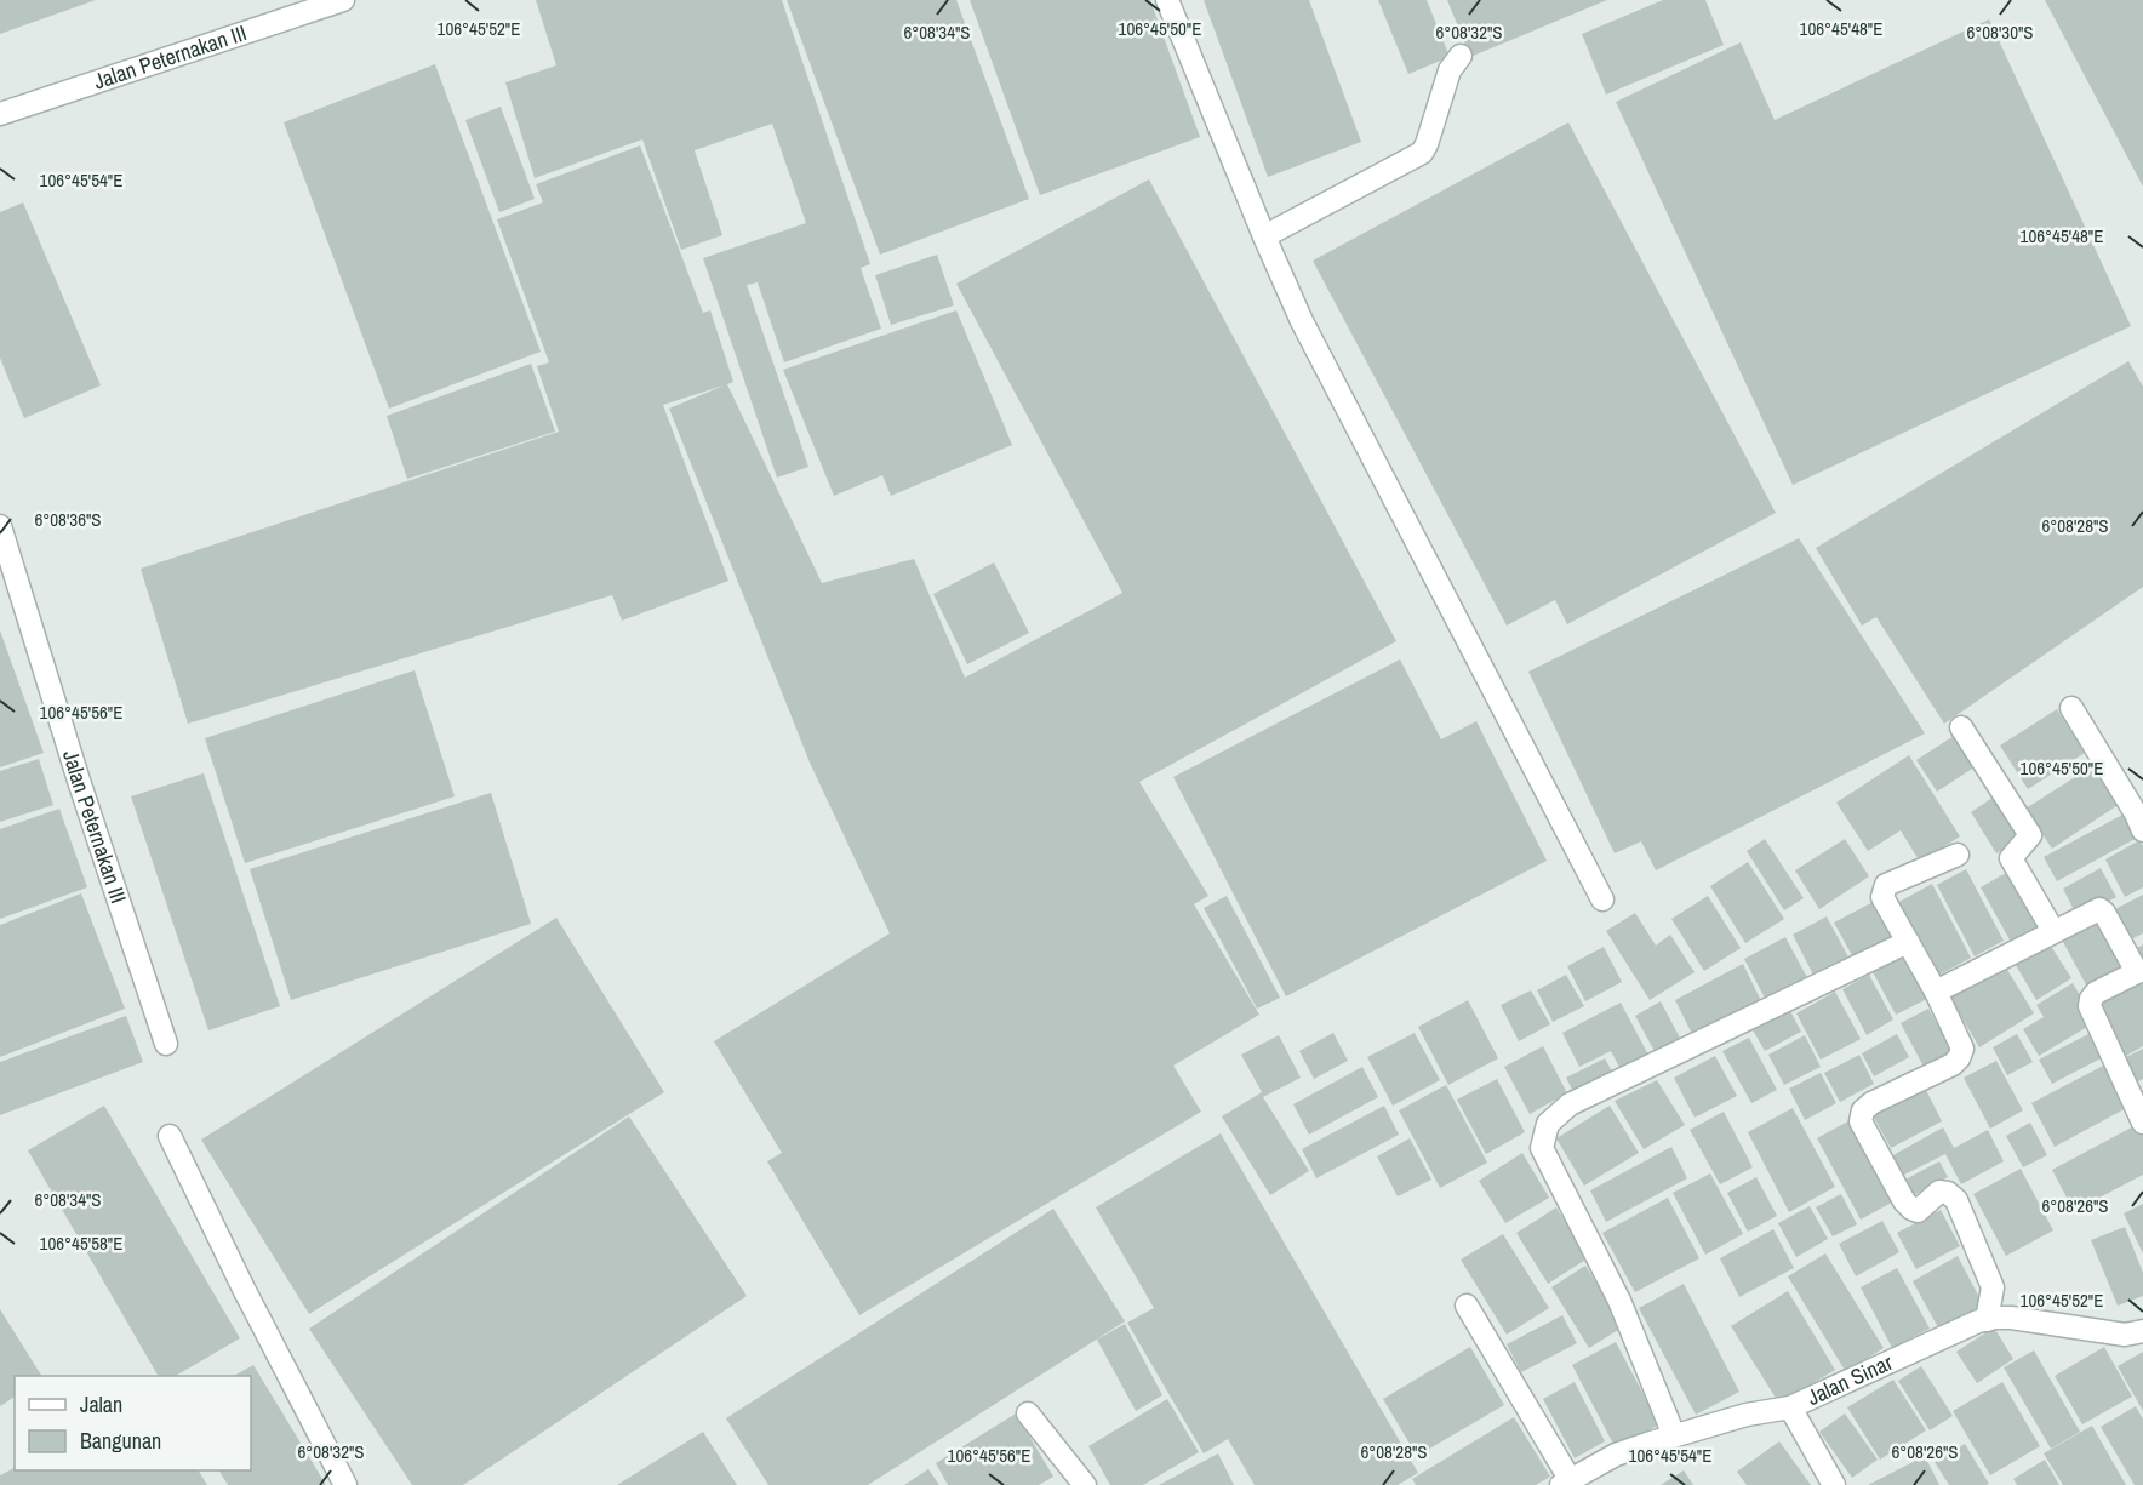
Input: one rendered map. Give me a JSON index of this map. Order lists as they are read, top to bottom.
{
  "streets": {
    "street": ["Jalan Peternakan III", "Jalan Sinar"]
  },
  "legend": ["Jalan", "Bangunan"],
  "coordinates": [
    "106°45'52\"E",
    "106°45'50\"E",
    "106°45'48\"E",
    "6°08'34\"S",
    "6°08'32\"S",
    "6°08'30\"S",
    "106°45'54\"E",
    "6°08'36\"S",
    "6°08'28\"S",
    "106°45'56\"E",
    "6°08'26\"S",
    "106°45'58\"E"
  ]
}
